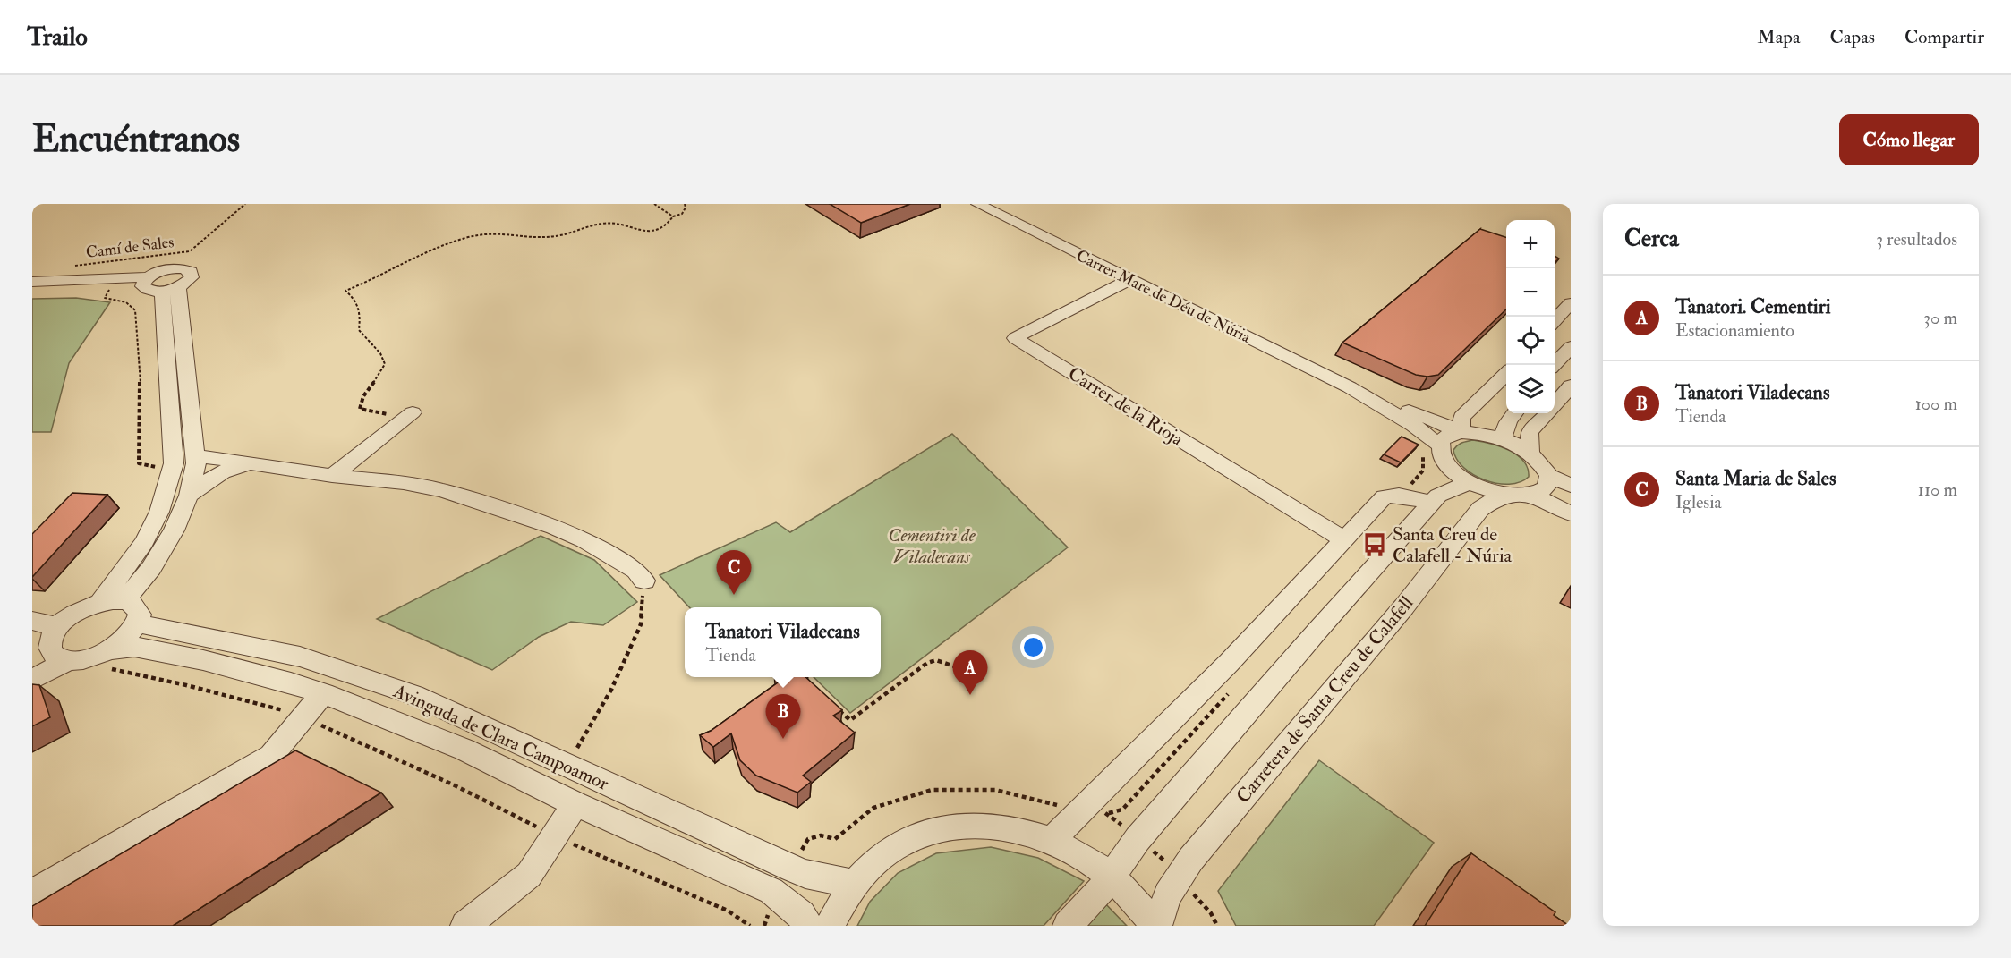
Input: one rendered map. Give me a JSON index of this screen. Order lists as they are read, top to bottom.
{
  "streets": {
    "street": [
      "Carrer Mare de Déu de Núria",
      "Carrer de la Rioja",
      "Carretera de Santa Creu de Calafell",
      "Avinguda de Clara Campoamor"
    ],
    "path": ["Camí de Sales"]
  },
  "crossings": [
    ["Carrer Mare de Déu de Núria", "Carrer de la Rioja"]
  ],
  "parks": ["Cementiri de Viladecans"],
  "places": {
    "bus stop": ["Santa Creu de Calafell - Núria"]
  },
  "page": {
    "header": "Trailo",
    "nav": ["Mapa", "Capas", "Compartir"],
    "buttons": "Cómo llegar",
    "title": "Encuéntranos",
    "heading": ["Cerca", "3 resultados"],
    "map_buttons": ["+", "−"],
    "list": [
      {
        "mark": "A",
        "name": "Tanatori. Cementiri",
        "note": "Estacionamiento",
        "value": "30 m"
      },
      {
        "mark": "B",
        "name": "Tanatori Viladecans",
        "note": "Tienda",
        "value": "100 m"
      },
      {
        "mark": "C",
        "name": "Santa Maria de Sales",
        "note": "Iglesia",
        "value": "110 m"
      }
    ],
    "pins": ["C", "A", "B"],
    "popup": ["Tanatori Viladecans", "Tienda"]
  }
}
